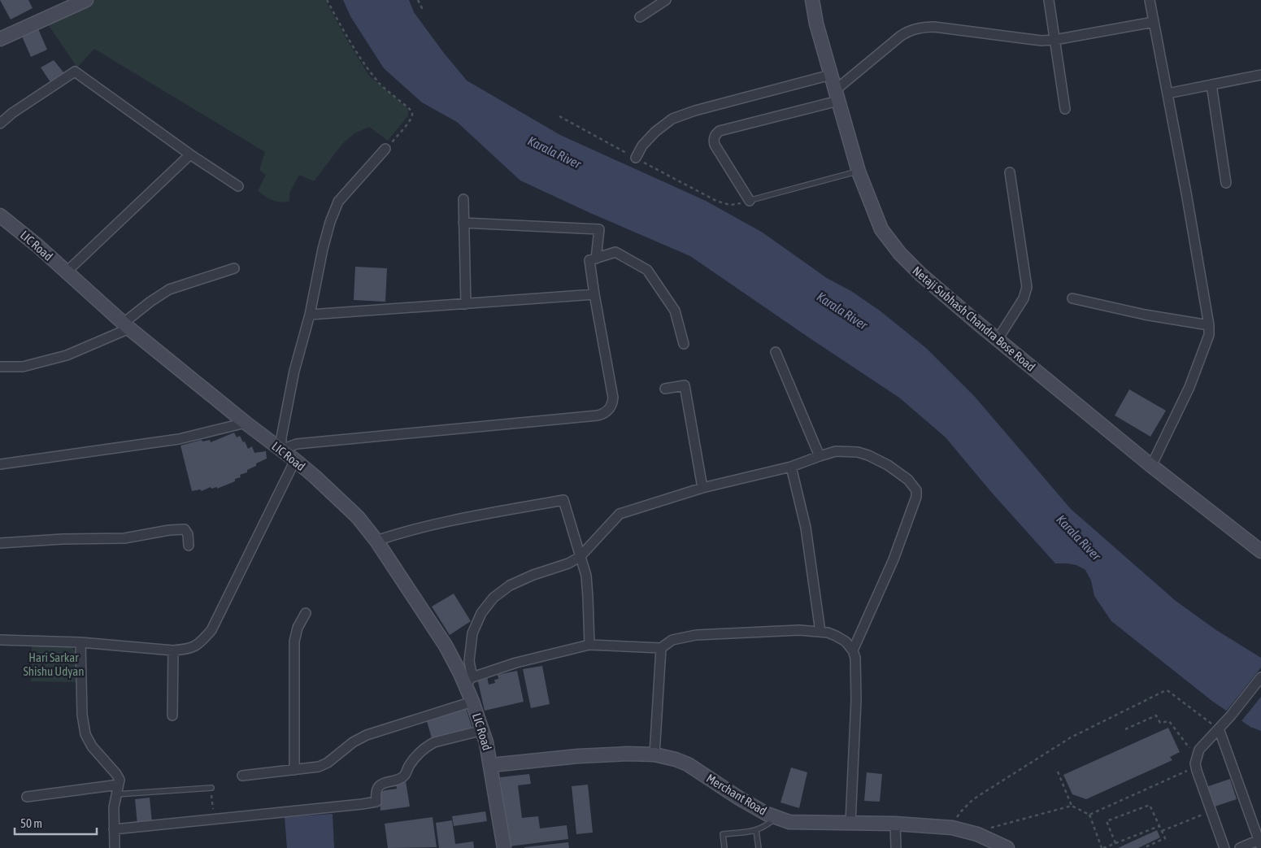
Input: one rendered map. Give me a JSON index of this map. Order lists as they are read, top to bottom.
{
  "streets": {
    "street": ["LIC Road", "Netaji Subhash Chandra Bose Road", "Merchant Road"]
  },
  "crossings": [
    ["LIC Road", "Merchant Road"]
  ],
  "water": ["Karala River"],
  "parks": ["Hari Sarkar Shishu Udyan"],
  "scale_bar": "50 m"
}
